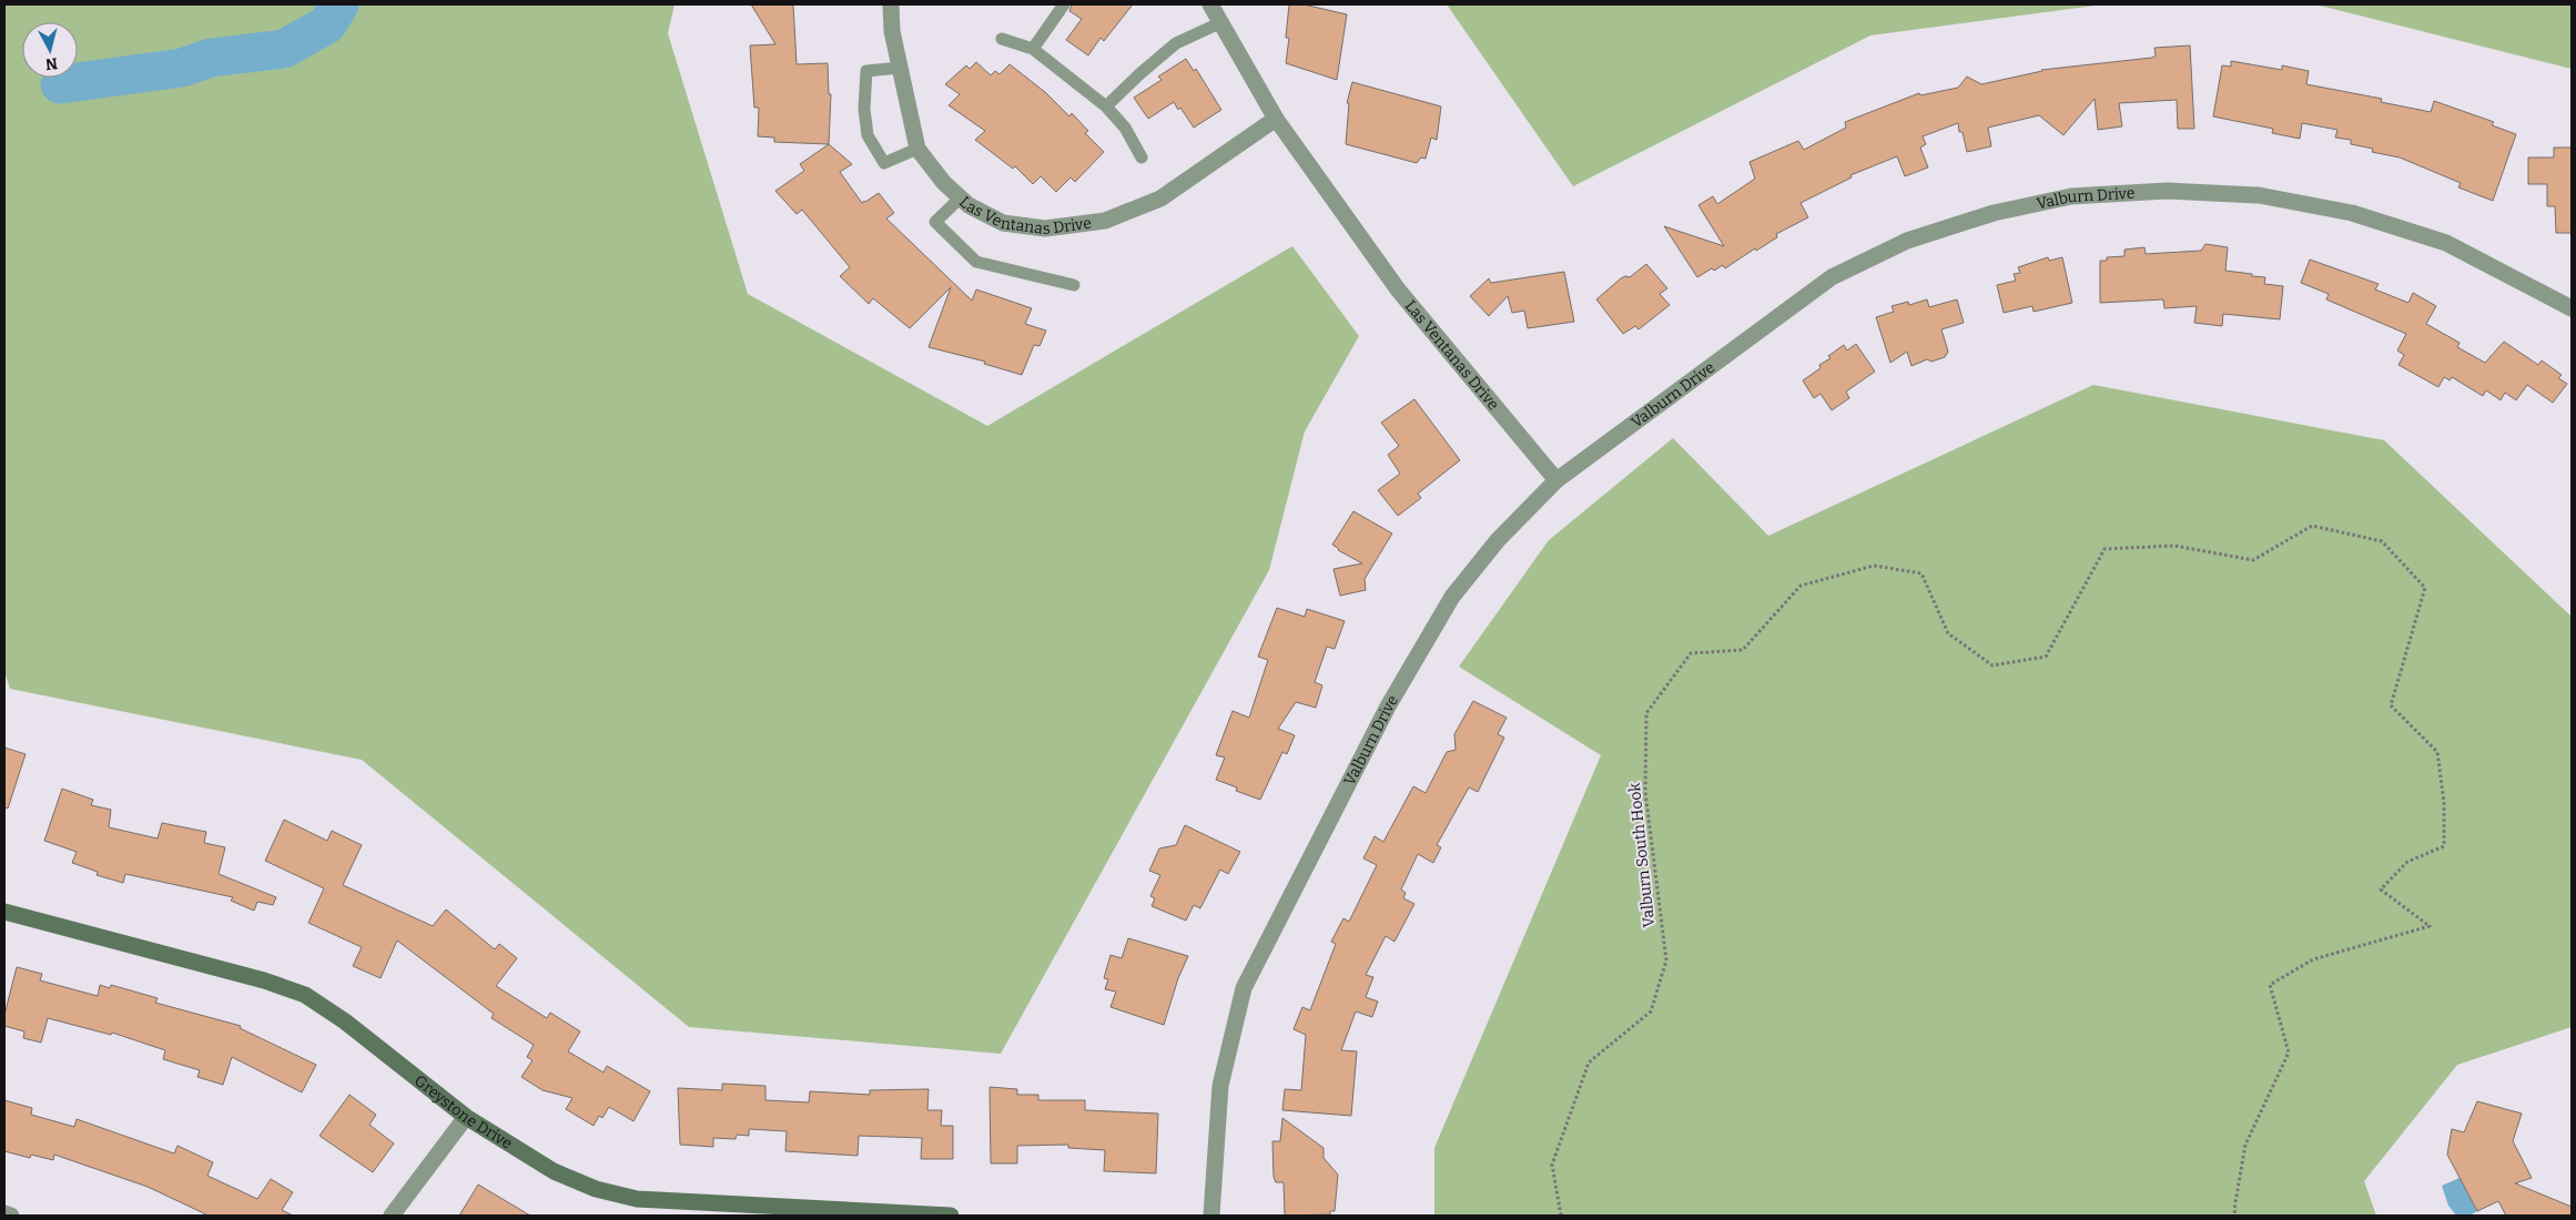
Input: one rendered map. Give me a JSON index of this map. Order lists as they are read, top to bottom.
{
  "streets": {
    "street": ["Valburn Drive", "Las Ventanas Drive", "Greystone Drive"],
    "path": ["Valburn South Hook"]
  },
  "crossings": [
    ["Valburn Drive", "Las Ventanas Drive"]
  ],
  "north": "bottom"
}
